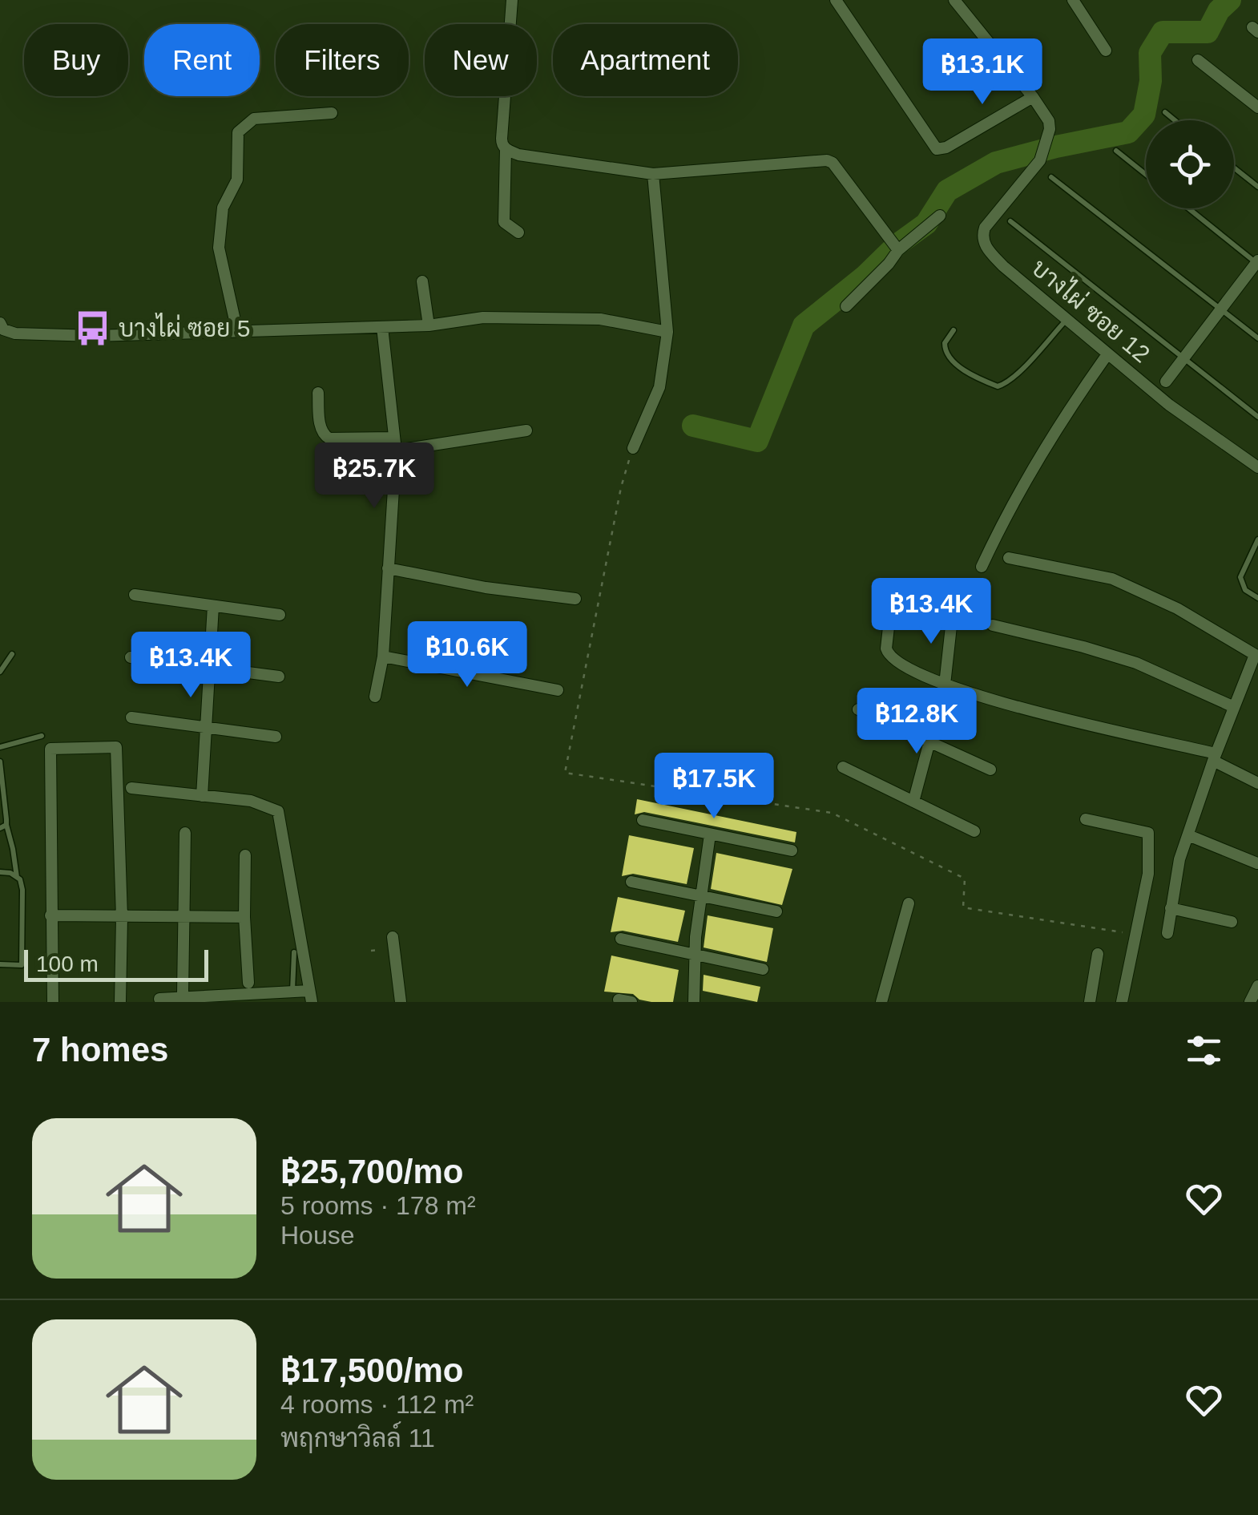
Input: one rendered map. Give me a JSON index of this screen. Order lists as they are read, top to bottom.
{
  "streets": {
    "street": ["บางไผ่ ซอย 12"]
  },
  "places": {
    "bus stop": ["บางไผ่ ซอย 5"]
  },
  "scale_bar": "100 m",
  "page": {
    "chip": [
      "Buy",
      "Rent",
      "Filters",
      "New",
      "Apartment"
    ],
    "price": [
      "฿13.1K",
      "฿25.7K",
      "฿13.4K",
      "฿10.6K",
      "฿13.4K",
      "฿12.8K",
      "฿17.5K"
    ],
    "scale": "100 m",
    "heading": "7 homes",
    "list": [
      {
        "name": "฿25,700/mo",
        "note": "5 rooms · 178 m² · House"
      },
      {
        "name": "฿17,500/mo",
        "note": "4 rooms · 112 m² · พฤกษาวิลล์ 11"
      }
    ]
  }
}
